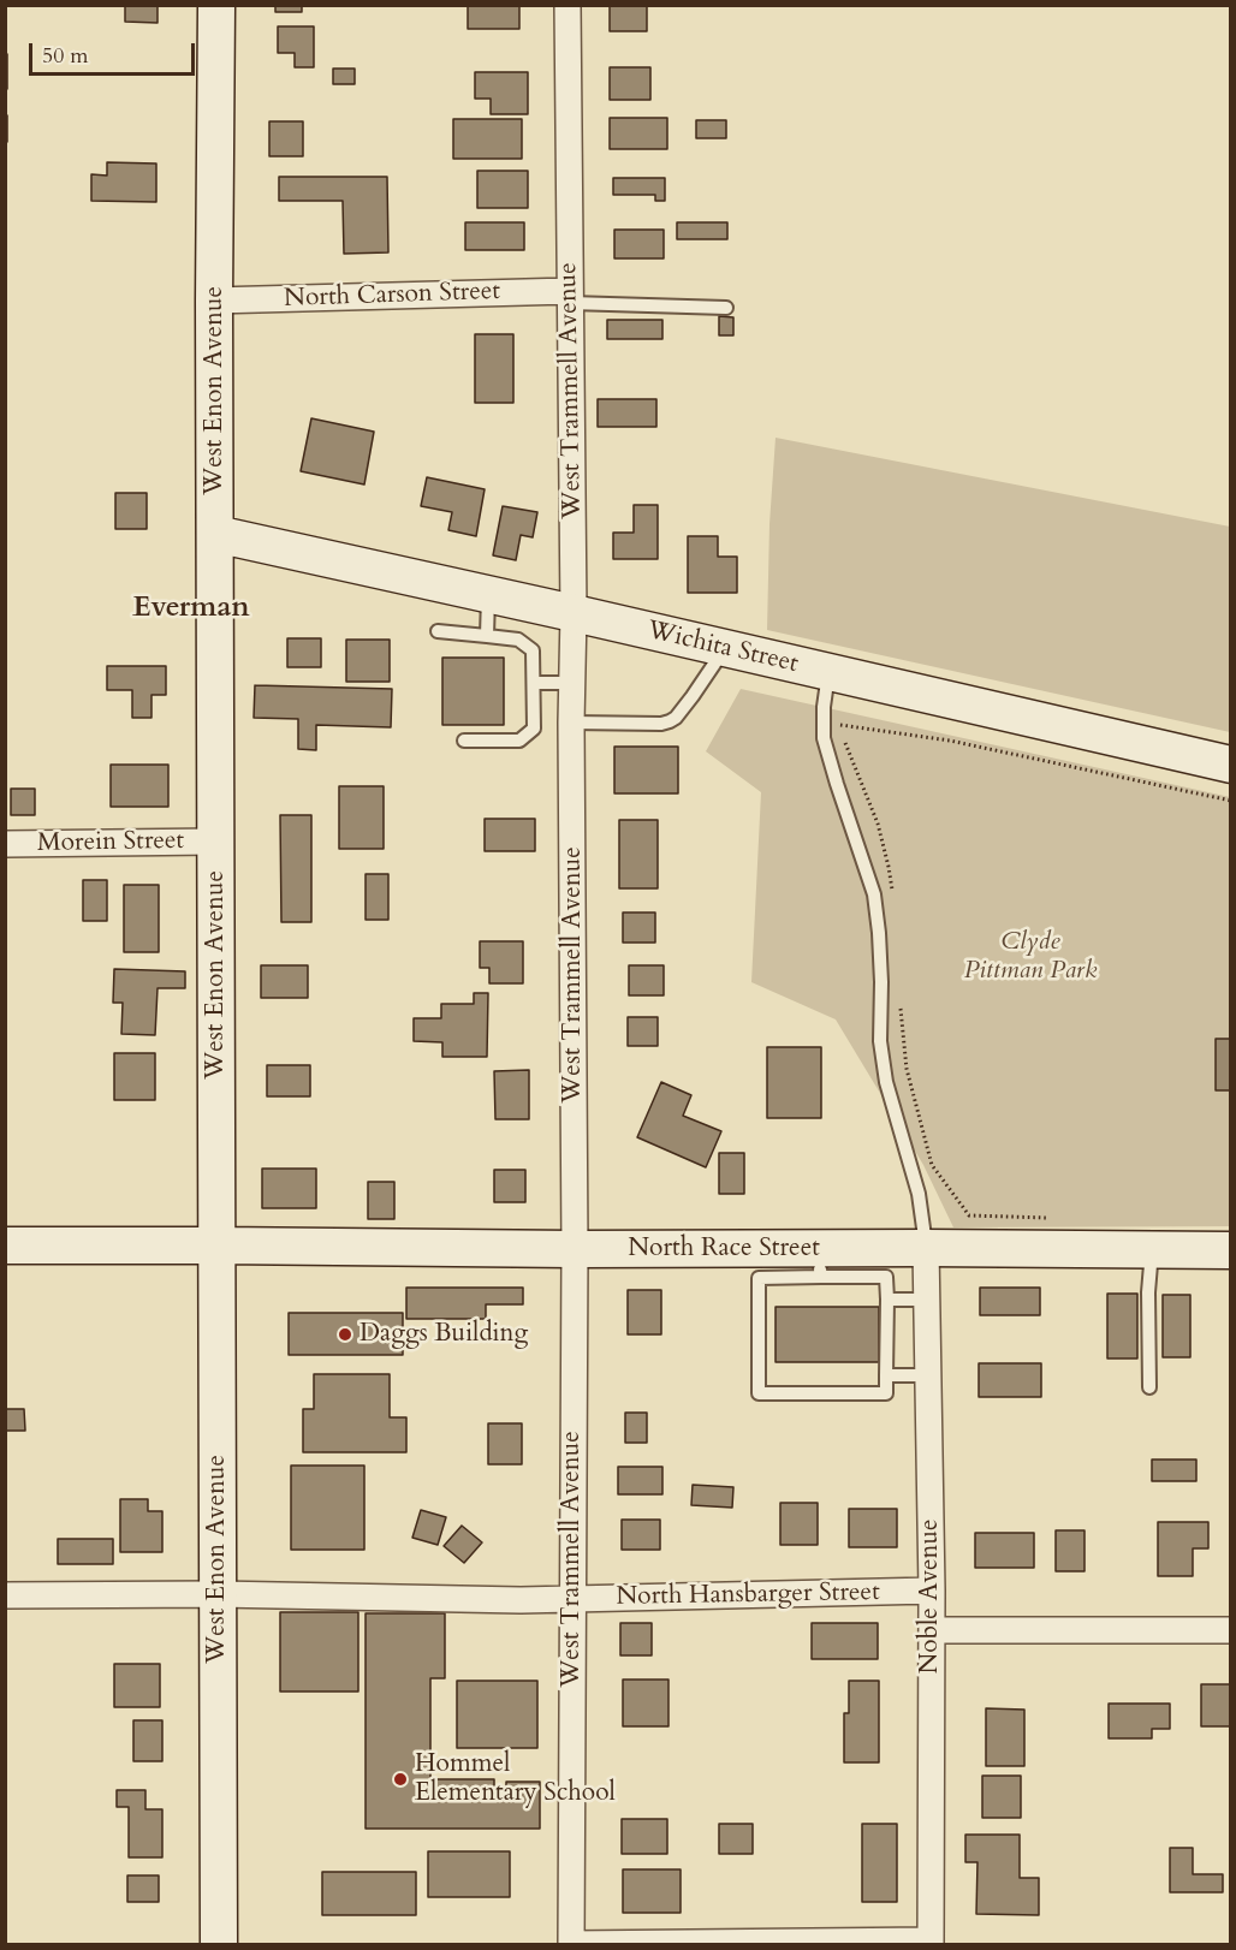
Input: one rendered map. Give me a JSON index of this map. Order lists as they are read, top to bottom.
{
  "streets": {
    "street": [
      "North Carson Street",
      "West Enon Avenue",
      "West Trammell Avenue",
      "Wichita Street",
      "Morein Street",
      "North Race Street",
      "North Hansbarger Street",
      "Noble Avenue"
    ]
  },
  "crossings": [
    ["North Carson Street", "West Enon Avenue"],
    ["North Carson Street", "West Trammell Avenue"],
    ["West Enon Avenue", "Wichita Street"],
    ["West Enon Avenue", "Morein Street"],
    ["West Enon Avenue", "North Race Street"],
    ["West Enon Avenue", "North Hansbarger Street"],
    ["West Trammell Avenue", "Wichita Street"],
    ["West Trammell Avenue", "North Race Street"],
    ["West Trammell Avenue", "North Hansbarger Street"],
    ["North Race Street", "Noble Avenue"],
    ["North Hansbarger Street", "Noble Avenue"]
  ],
  "districts": ["Everman"],
  "parks": ["Clyde Pittman Park"],
  "places": ["Daggs Building", "Hommel Elementary School"],
  "scale_bar": "50 m"
}
